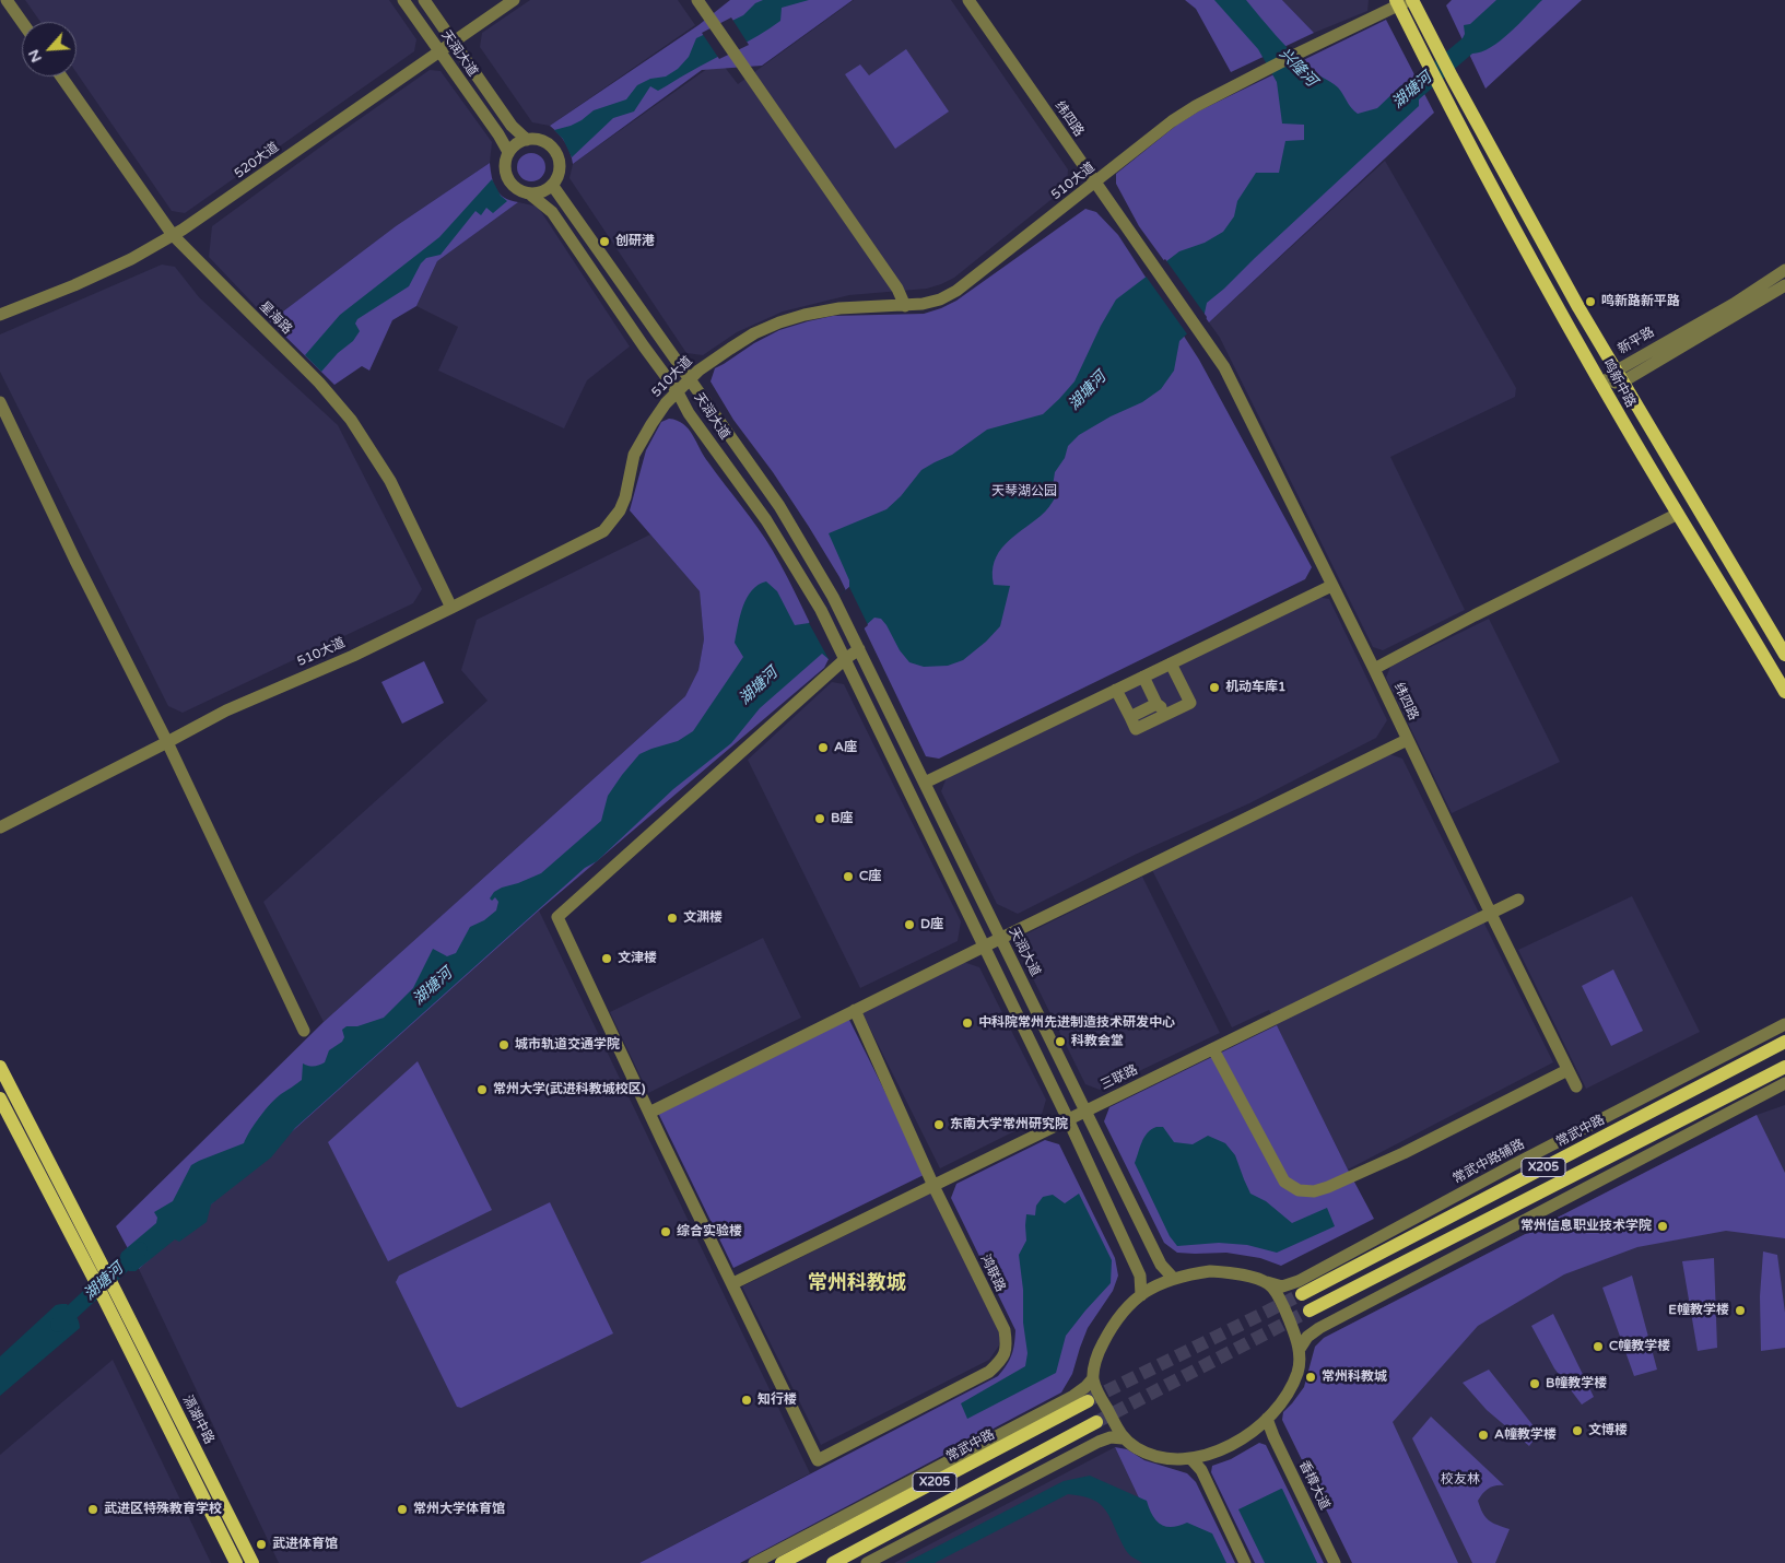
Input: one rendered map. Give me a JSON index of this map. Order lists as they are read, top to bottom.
{
  "streets": {
    "main road": [
      "鸣新中路",
      "常武中路",
      "X205",
      "滆湖中路"
    ],
    "street": [
      "天润大道",
      "纬四路",
      "520大道",
      "510大道",
      "星海路",
      "新平路",
      "三联路",
      "常武中路辅路",
      "鸿联路",
      "香樟大道"
    ]
  },
  "crossings": [
    ["天润大道", "520大道"],
    ["天润大道", "510大道"],
    ["天润大道", "三联路"],
    ["天润大道", "常武中路辅路"],
    ["天润大道", "香樟大道"],
    ["纬四路", "510大道"],
    ["纬四路", "三联路"],
    ["520大道", "星海路"],
    ["510大道", "星海路"],
    ["510大道", "鸣新中路"],
    ["新平路", "鸣新中路"],
    ["三联路", "鸿联路"],
    ["常武中路辅路", "香樟大道"]
  ],
  "districts": ["常州科教城"],
  "water": ["兴隆河", "湖塘河"],
  "parks": ["天琴湖公园", "校友林"],
  "places": [
    "创研港",
    "鸣新路新平路",
    "机动车库1",
    "A座",
    "B座",
    "C座",
    "文渊楼",
    "D座",
    "文津楼",
    "中科院常州先进制造技术研发中心",
    "科教会堂",
    "城市轨道交通学院",
    "常州大学(武进科教城校区)",
    "东南大学常州研究院",
    "常州信息职业技术学院",
    "综合实验楼",
    "E幢教学楼",
    "C幢教学楼",
    "常州科教城",
    "B幢教学楼",
    "知行楼",
    "文博楼",
    "A幢教学楼",
    "武进区特殊教育学校",
    "常州大学体育馆",
    "武进体育馆"
  ],
  "north": "bottom left"
}
